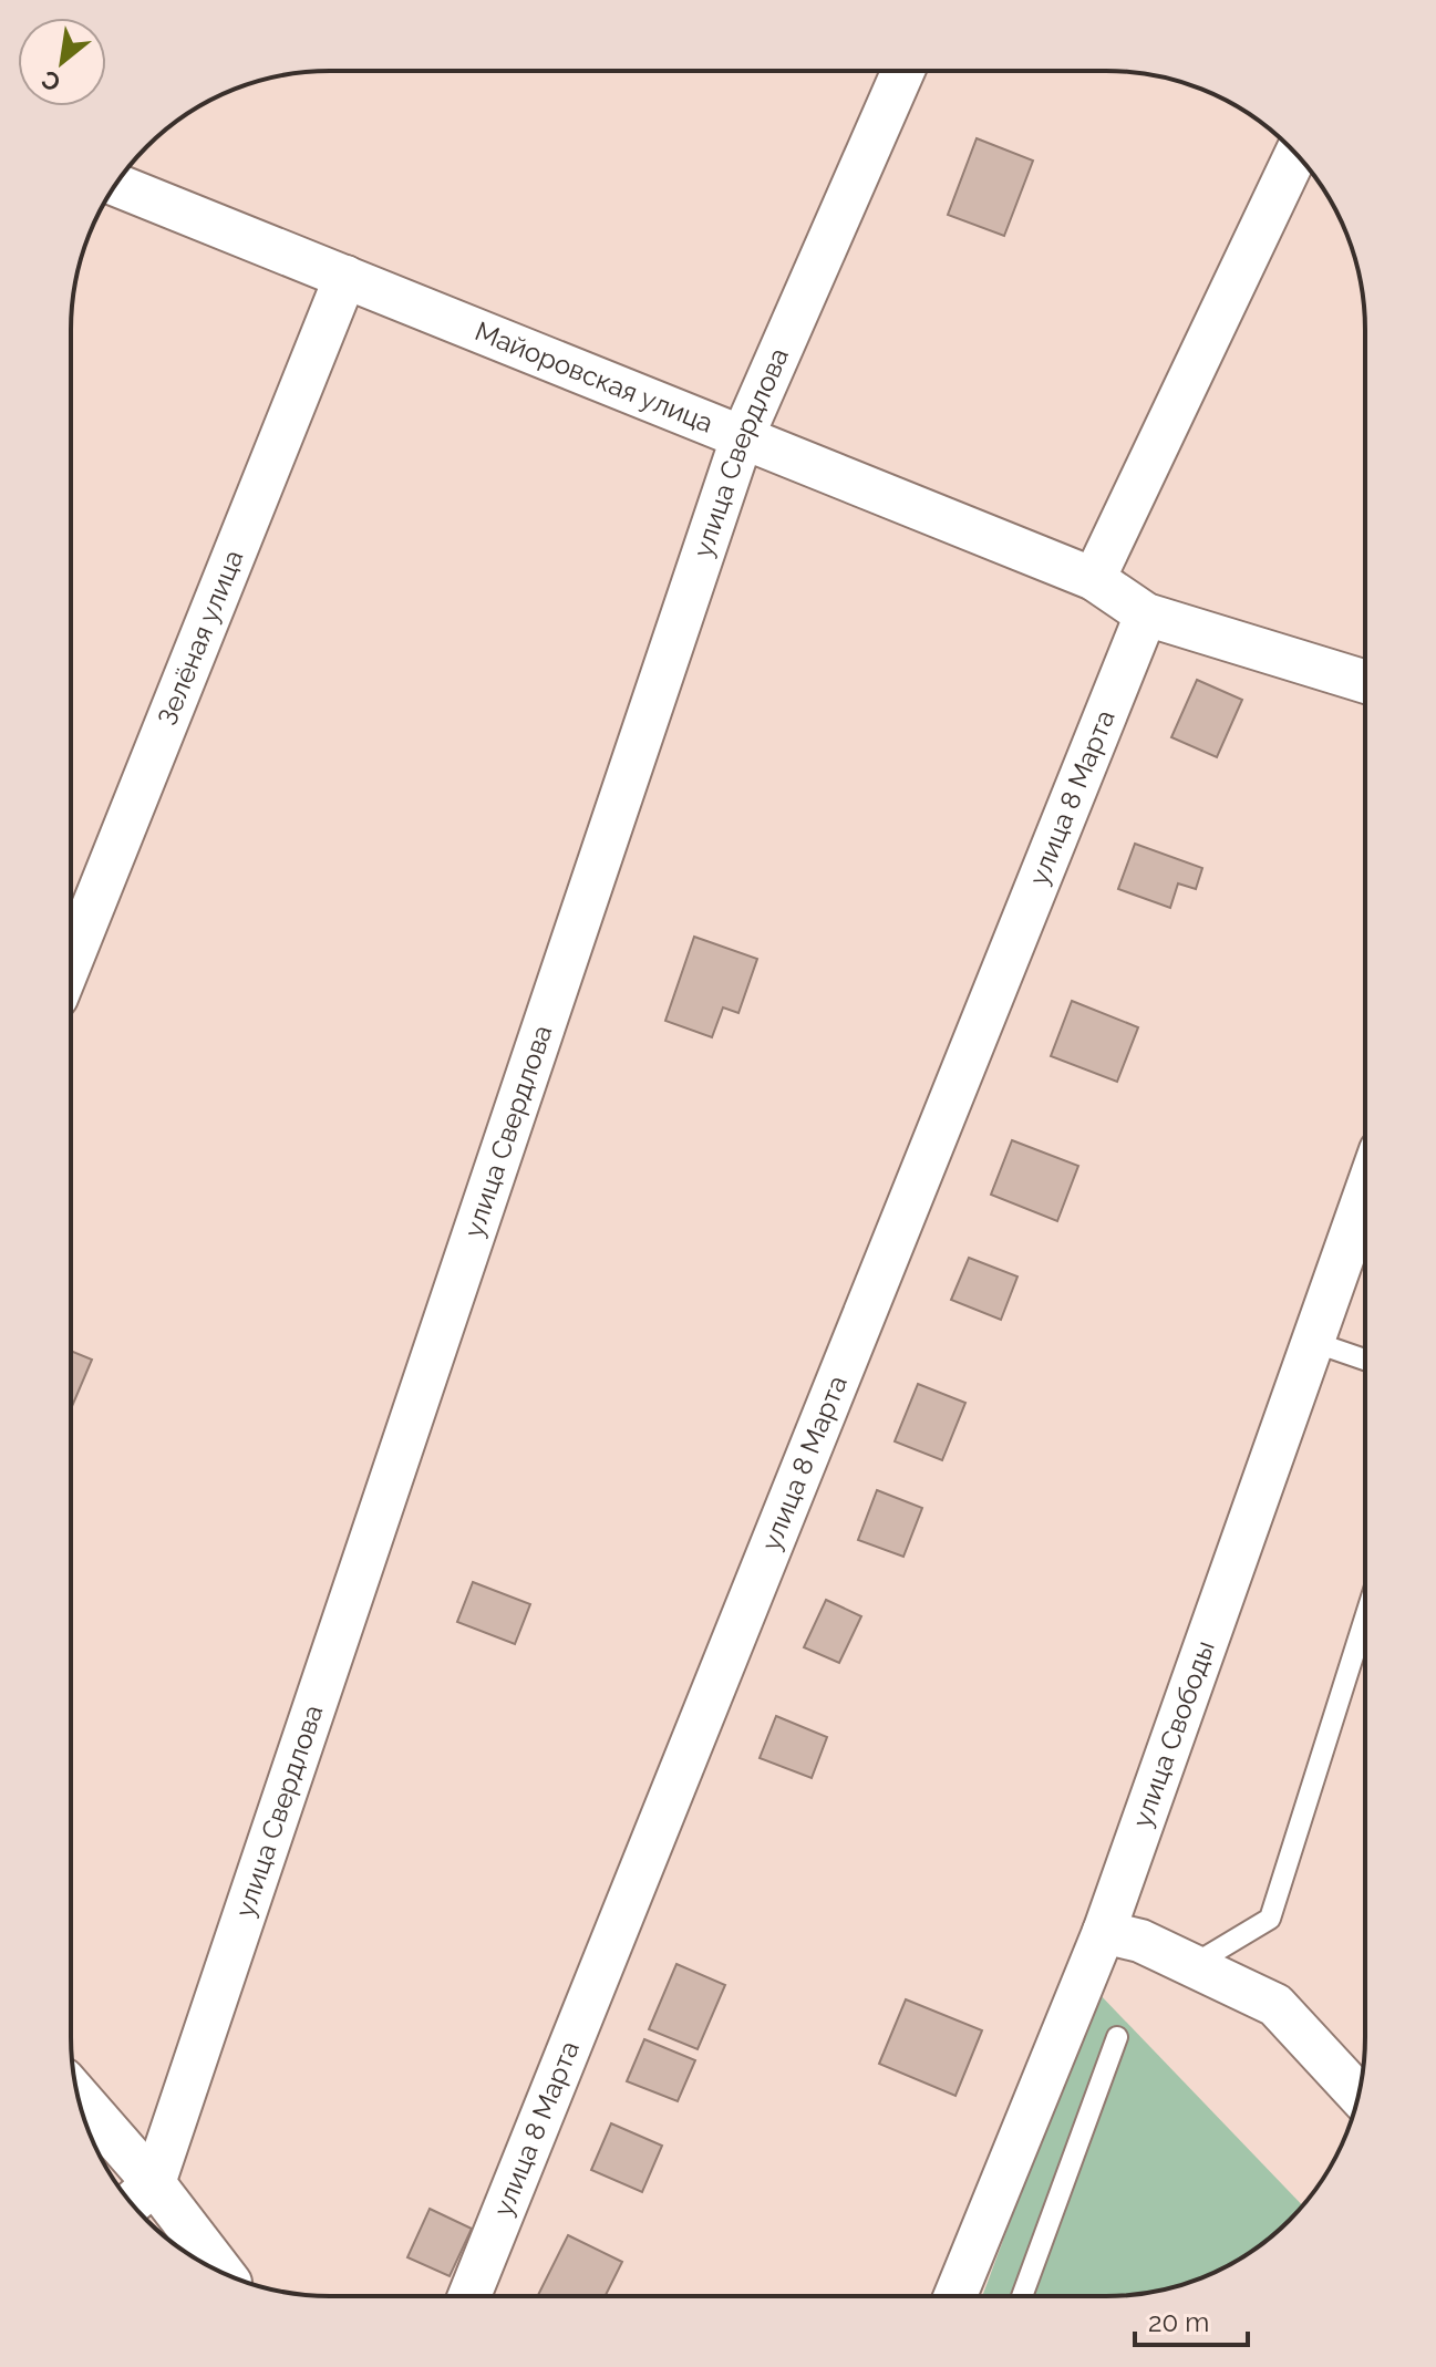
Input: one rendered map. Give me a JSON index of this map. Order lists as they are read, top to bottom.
{
  "streets": {
    "street": [
      "Майоровская улица",
      "улица Свердлова",
      "Зелёная улица",
      "улица 8 Марта",
      "улица Свободы"
    ]
  },
  "crossings": [
    ["Майоровская улица", "улица Свердлова"],
    ["Майоровская улица", "Зелёная улица"],
    ["Майоровская улица", "улица 8 Марта"]
  ],
  "scale_bar": "20 m",
  "north": "bottom left"
}
